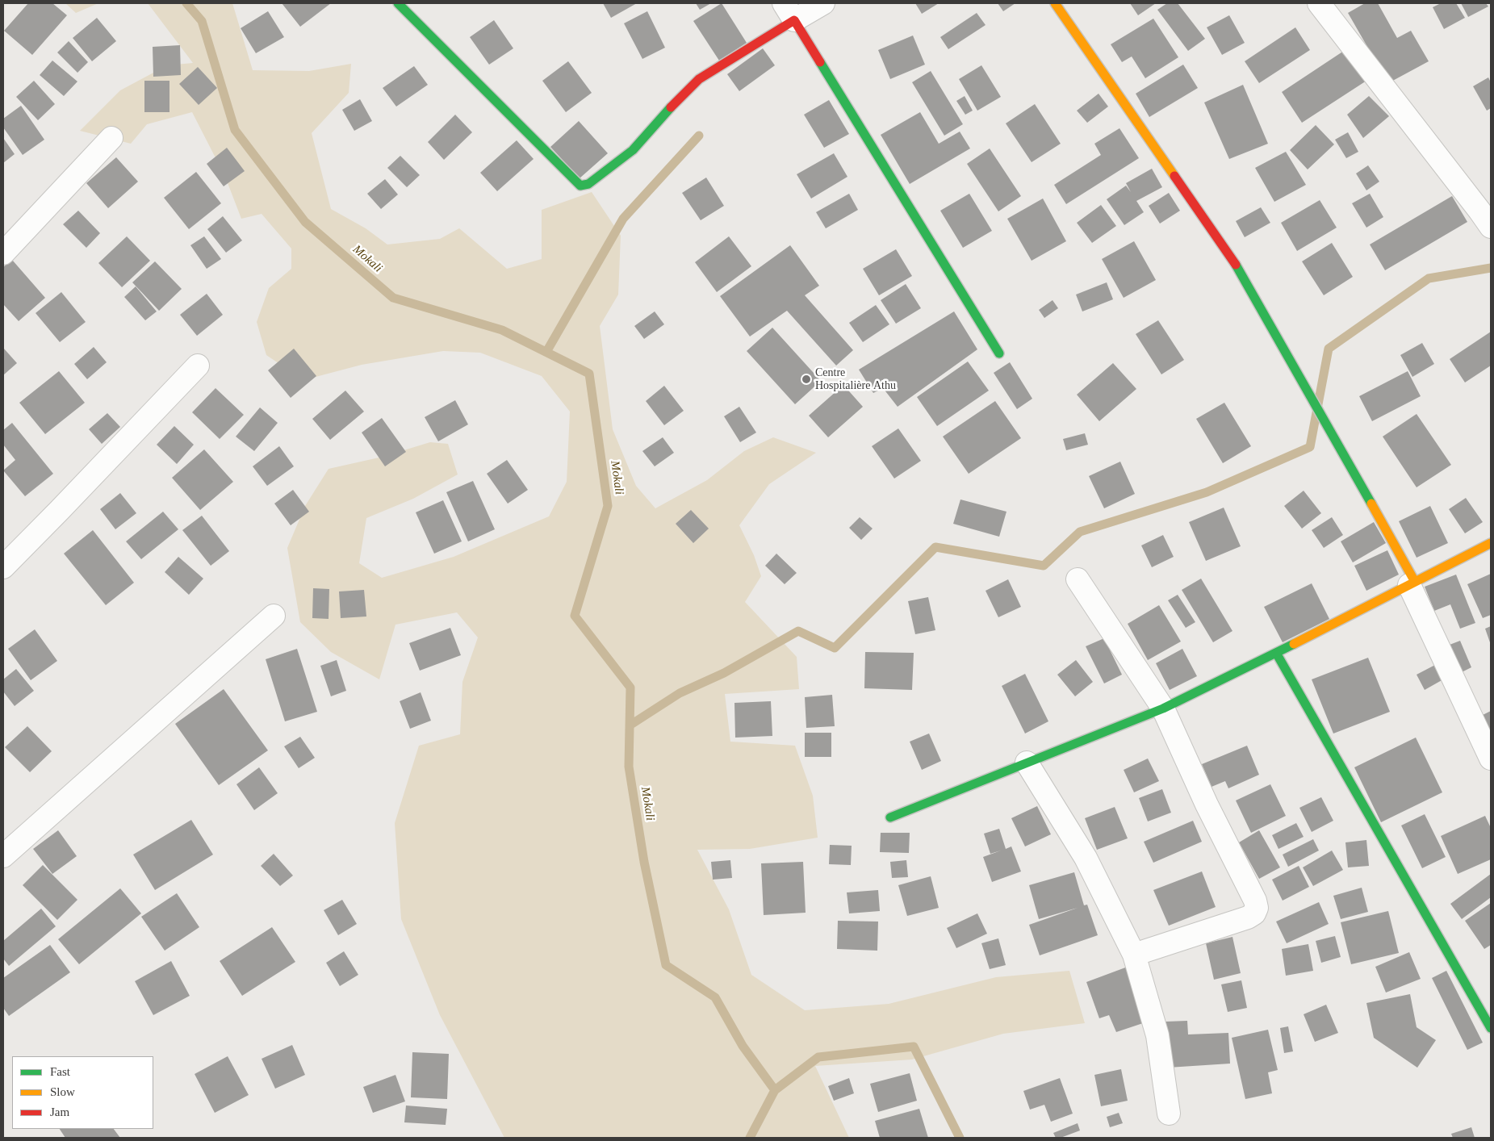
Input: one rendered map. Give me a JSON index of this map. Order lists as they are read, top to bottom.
{
  "water": ["Mokali"],
  "places": ["Centre Hospitalière Athu"],
  "legend": ["Fast", "Slow", "Jam"]
}
